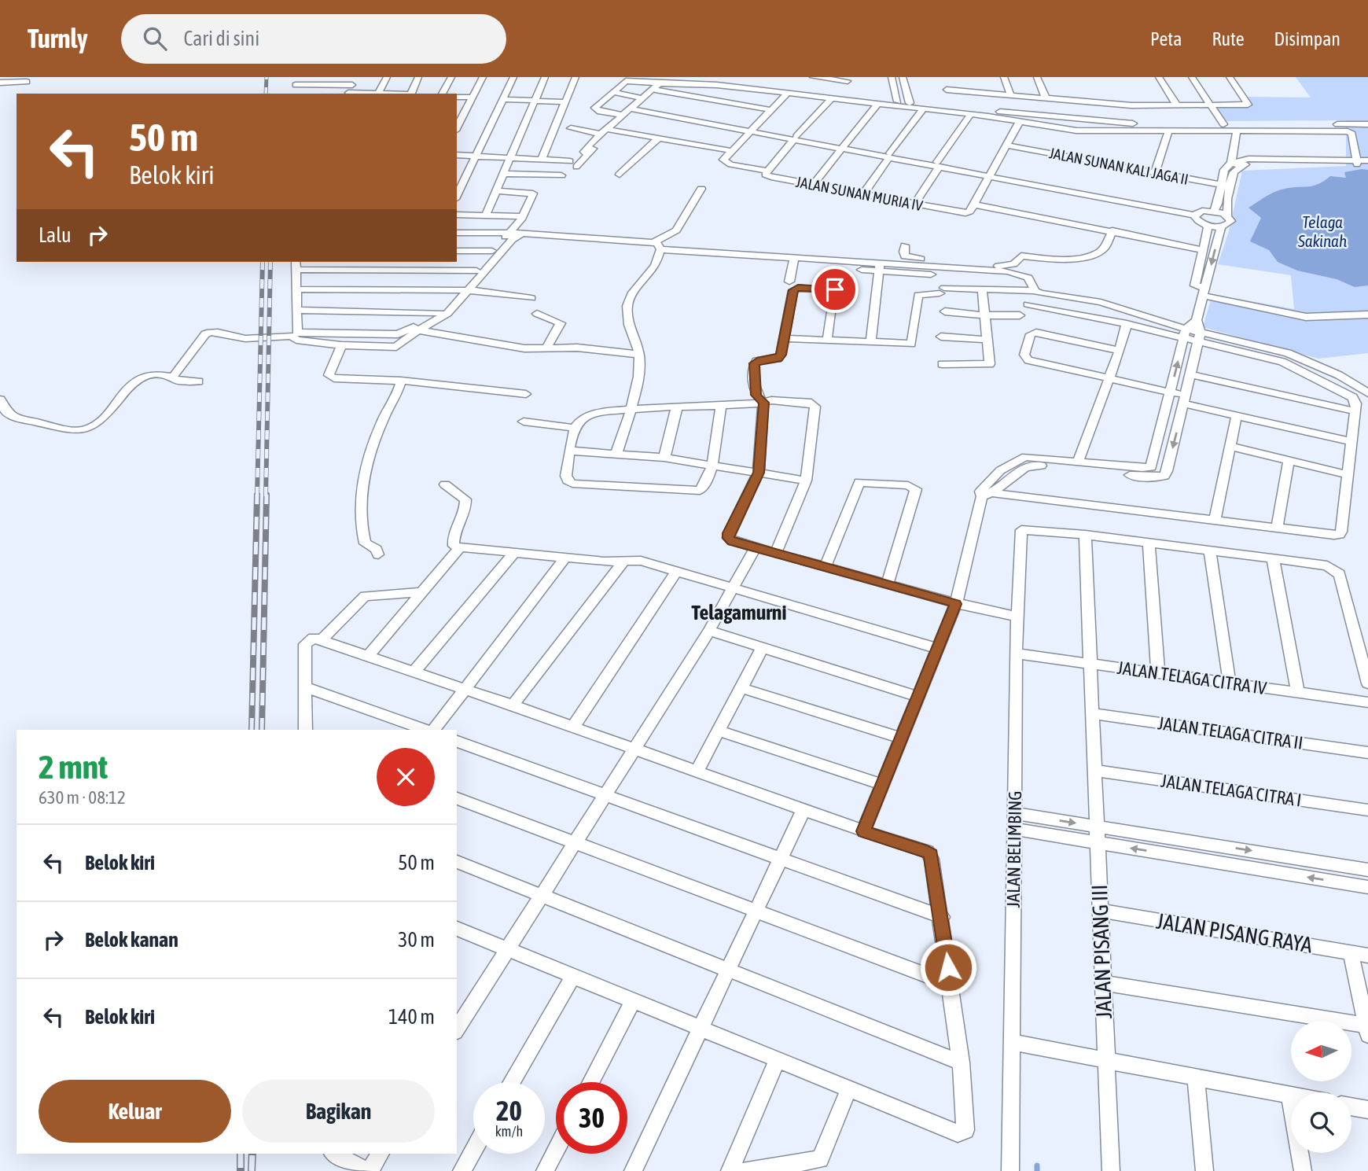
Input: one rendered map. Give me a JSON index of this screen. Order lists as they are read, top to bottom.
{
  "streets": {
    "street": [
      "JALAN SUNAN KALI JAGA II",
      "JALAN SUNAN MURIA IV",
      "JALAN TELAGA CITRA IV",
      "JALAN TELAGA CITRA II",
      "JALAN TELAGA CITRA I",
      "JALAN BELIMBING",
      "JALAN PISANG RAYA",
      "JALAN PISANG III"
    ]
  },
  "crossings": [
    ["JALAN TELAGA CITRA IV", "JALAN BELIMBING"],
    ["JALAN TELAGA CITRA IV", "JALAN PISANG III"],
    ["JALAN TELAGA CITRA II", "JALAN PISANG III"],
    ["JALAN TELAGA CITRA I", "JALAN PISANG III"],
    ["JALAN BELIMBING", "JALAN PISANG III"],
    ["JALAN PISANG RAYA", "JALAN PISANG III"]
  ],
  "districts": ["Telagamurni"],
  "water": ["Telaga Sakinah"],
  "north": "left",
  "page": {
    "header": "Turnly",
    "search": "Cari di sini",
    "nav": ["Peta", "Rute", "Disimpan"],
    "turn": ["50 m", "Belok kiri"],
    "then": "Lalu",
    "heading": ["2 mnt", "630 m · 08:12"],
    "list": [
      {
        "name": "Belok kiri",
        "value": "50 m"
      },
      {
        "name": "Belok kanan",
        "value": "30 m"
      },
      {
        "name": "Belok kiri",
        "value": "140 m"
      }
    ],
    "buttons": ["Keluar", "Bagikan"],
    "speed": "20 km/h",
    "limit": "30"
  }
}
